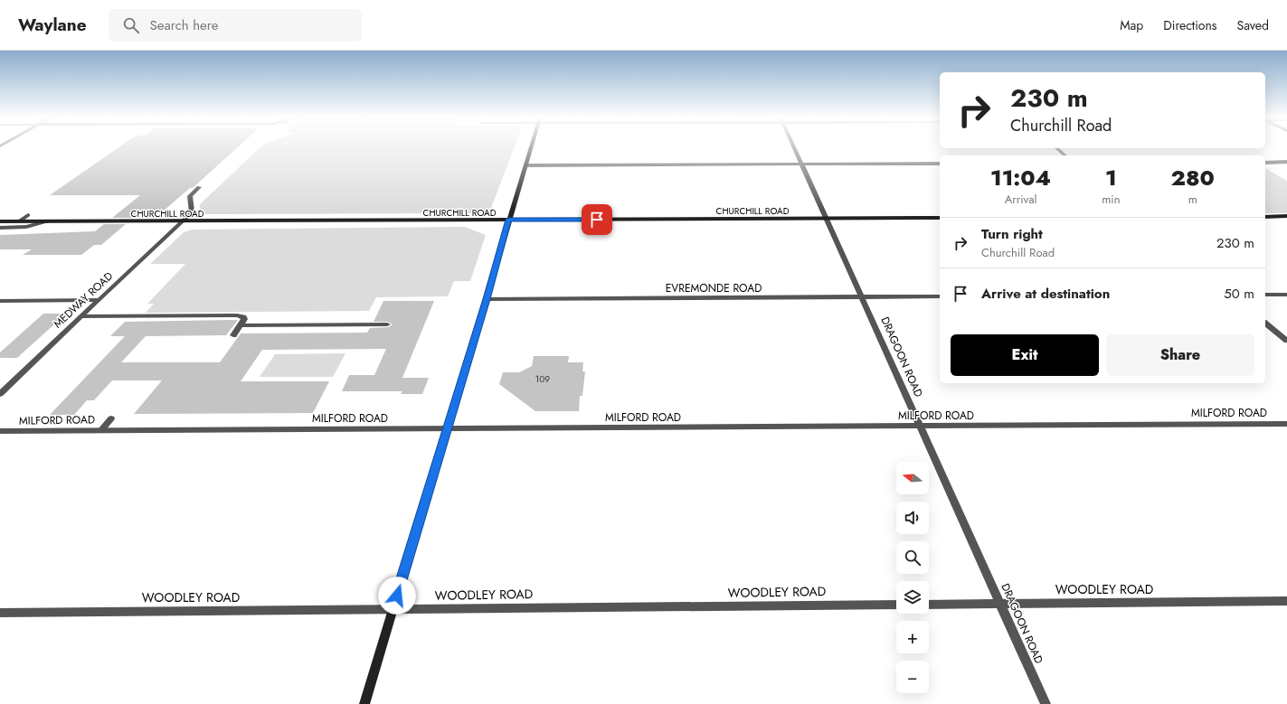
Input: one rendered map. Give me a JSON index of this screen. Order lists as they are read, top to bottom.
{
  "streets": {
    "street": [
      "CHURCHILL ROAD",
      "EVREMONDE ROAD",
      "MEDWAY ROAD",
      "DRAGOON ROAD",
      "MILFORD ROAD",
      "WOODLEY ROAD"
    ]
  },
  "crossings": [
    ["CHURCHILL ROAD", "MEDWAY ROAD"],
    ["CHURCHILL ROAD", "DRAGOON ROAD"],
    ["EVREMONDE ROAD", "DRAGOON ROAD"],
    ["DRAGOON ROAD", "MILFORD ROAD"],
    ["DRAGOON ROAD", "WOODLEY ROAD"]
  ],
  "house_numbers": ["109"],
  "north": "left",
  "page": {
    "header": "Waylane",
    "search": "Search here",
    "nav": ["Map", "Directions", "Saved"],
    "turn": ["230 m", "Churchill Road"],
    "eta": [
      "11:04",
      "Arrival",
      "1",
      "min",
      "280",
      "m"
    ],
    "list": [
      {
        "name": "Turn right",
        "note": "Churchill Road",
        "value": "230 m"
      },
      {
        "name": "Arrive at destination",
        "value": "50 m"
      }
    ],
    "buttons": ["Exit", "Share"],
    "map_buttons": ["+", "−"]
  }
}
